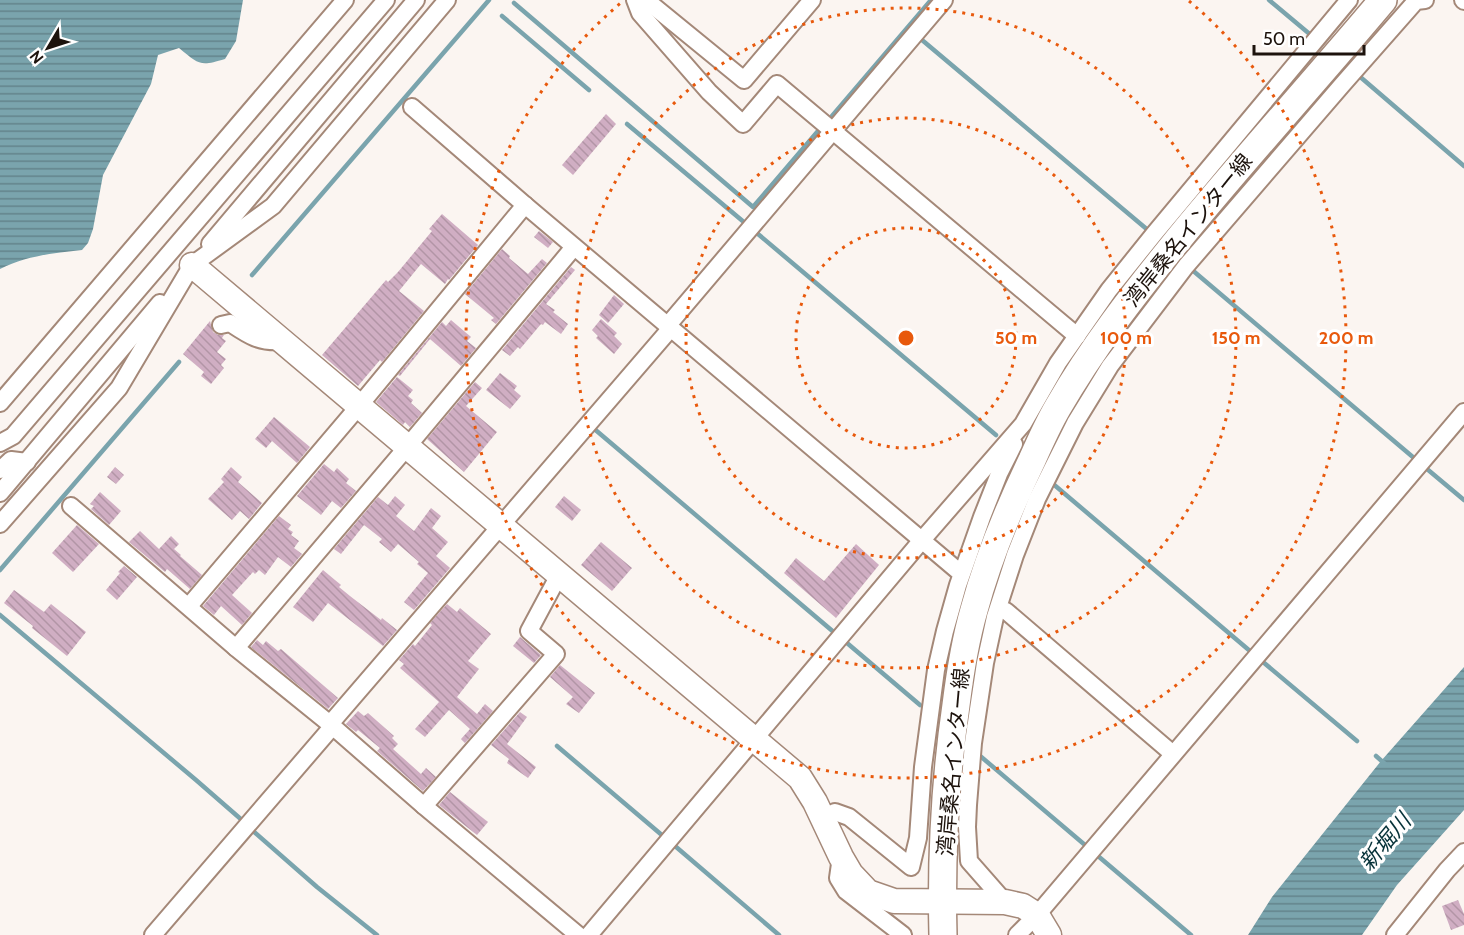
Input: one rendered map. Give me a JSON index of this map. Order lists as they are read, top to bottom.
{
  "streets": {
    "main road": ["湾岸桑名インター線"]
  },
  "water": ["新堀川"],
  "scale_bar": "50 m",
  "north": "bottom left",
  "rings": [
    "50 m",
    "100 m",
    "150 m",
    "200 m"
  ]
}
